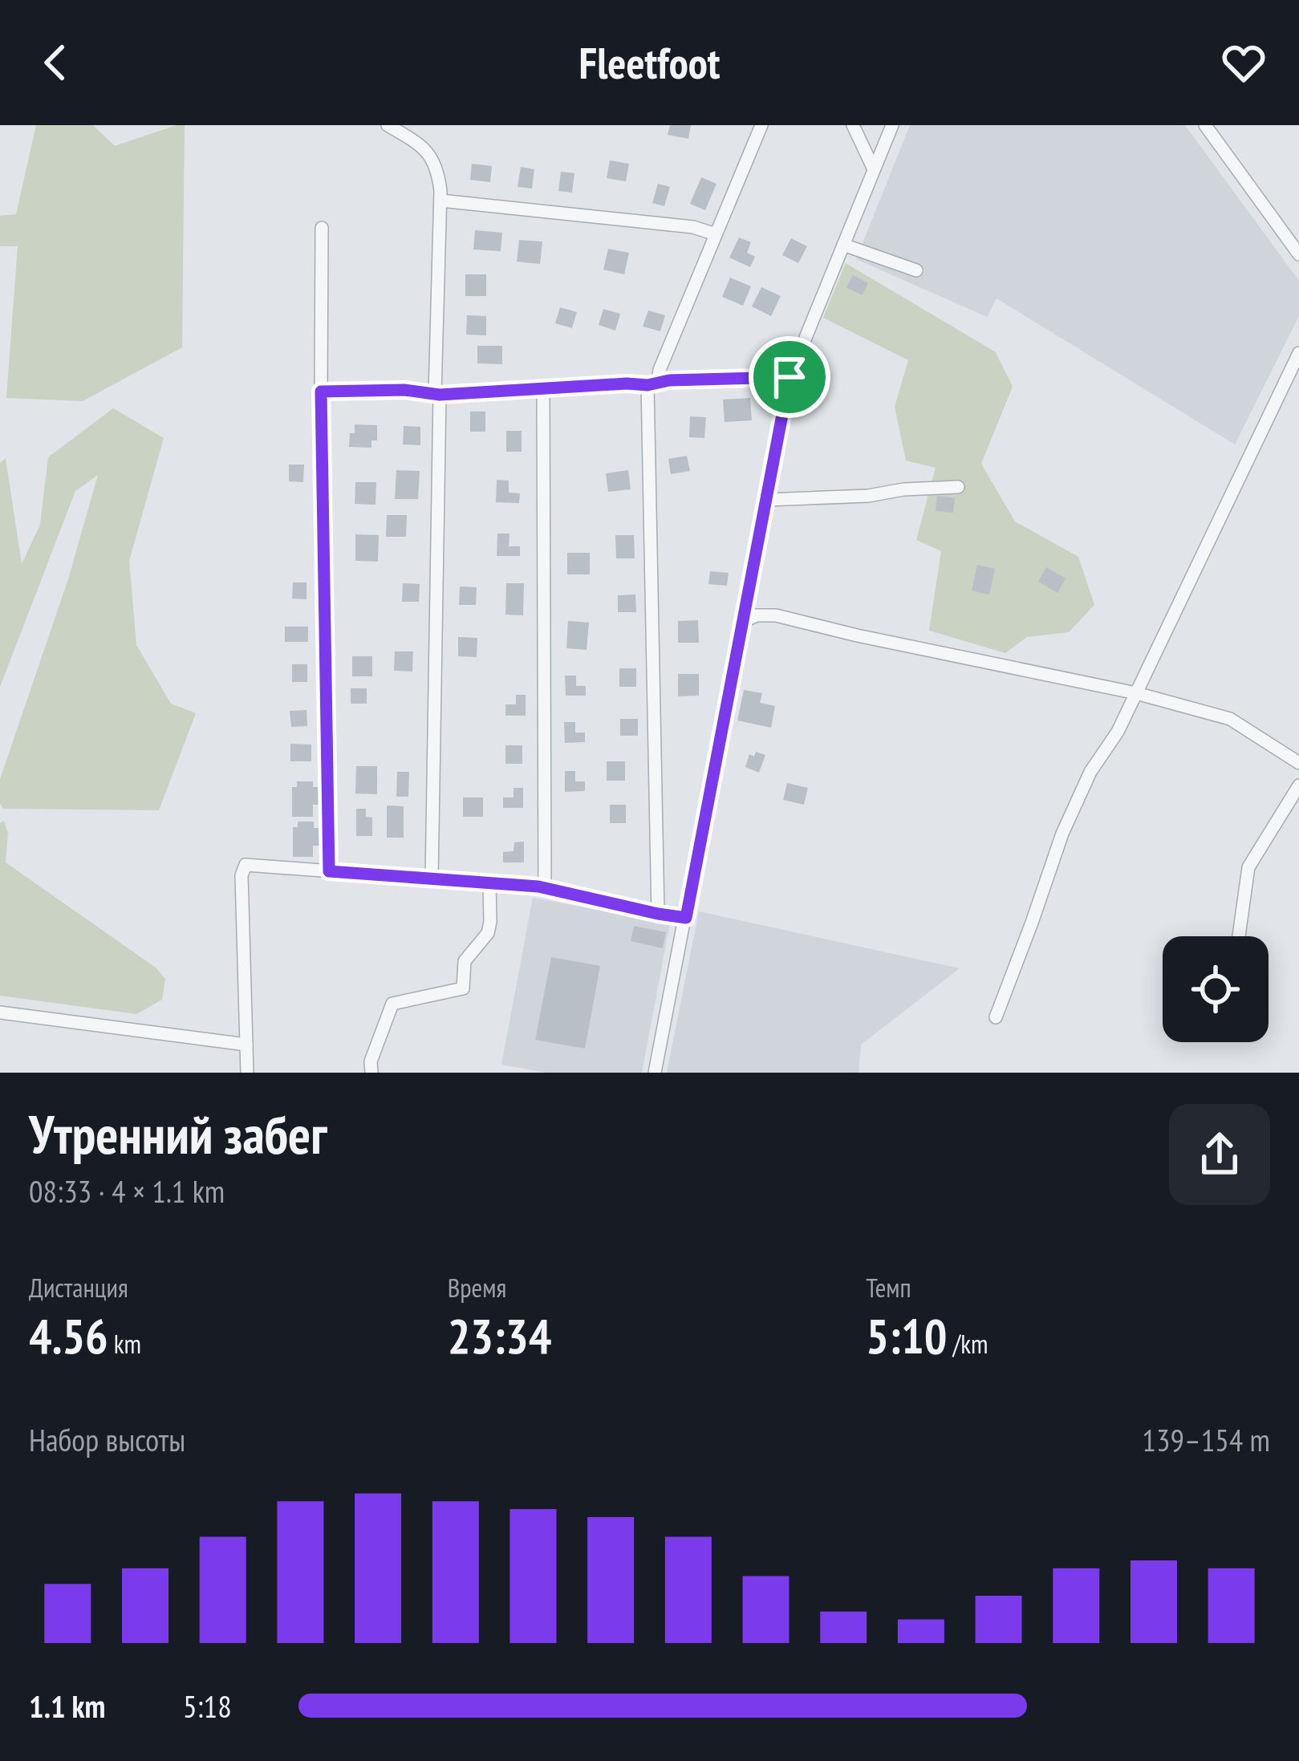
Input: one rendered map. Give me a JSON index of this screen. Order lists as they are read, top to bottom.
{
  "page": {
    "header": "Fleetfoot",
    "heading": ["Утренний забег", "08:33 · 4 × 1.1 km"],
    "stats": [
      ["Дистанция", "4.56 km"],
      ["Время", "23:34"],
      ["Темп", "5:10 /km"]
    ],
    "chart": ["Набор высоты", "139–154 m"],
    "list": [
      {
        "name": "1.1 km",
        "note": "5:18"
      }
    ]
  }
}
